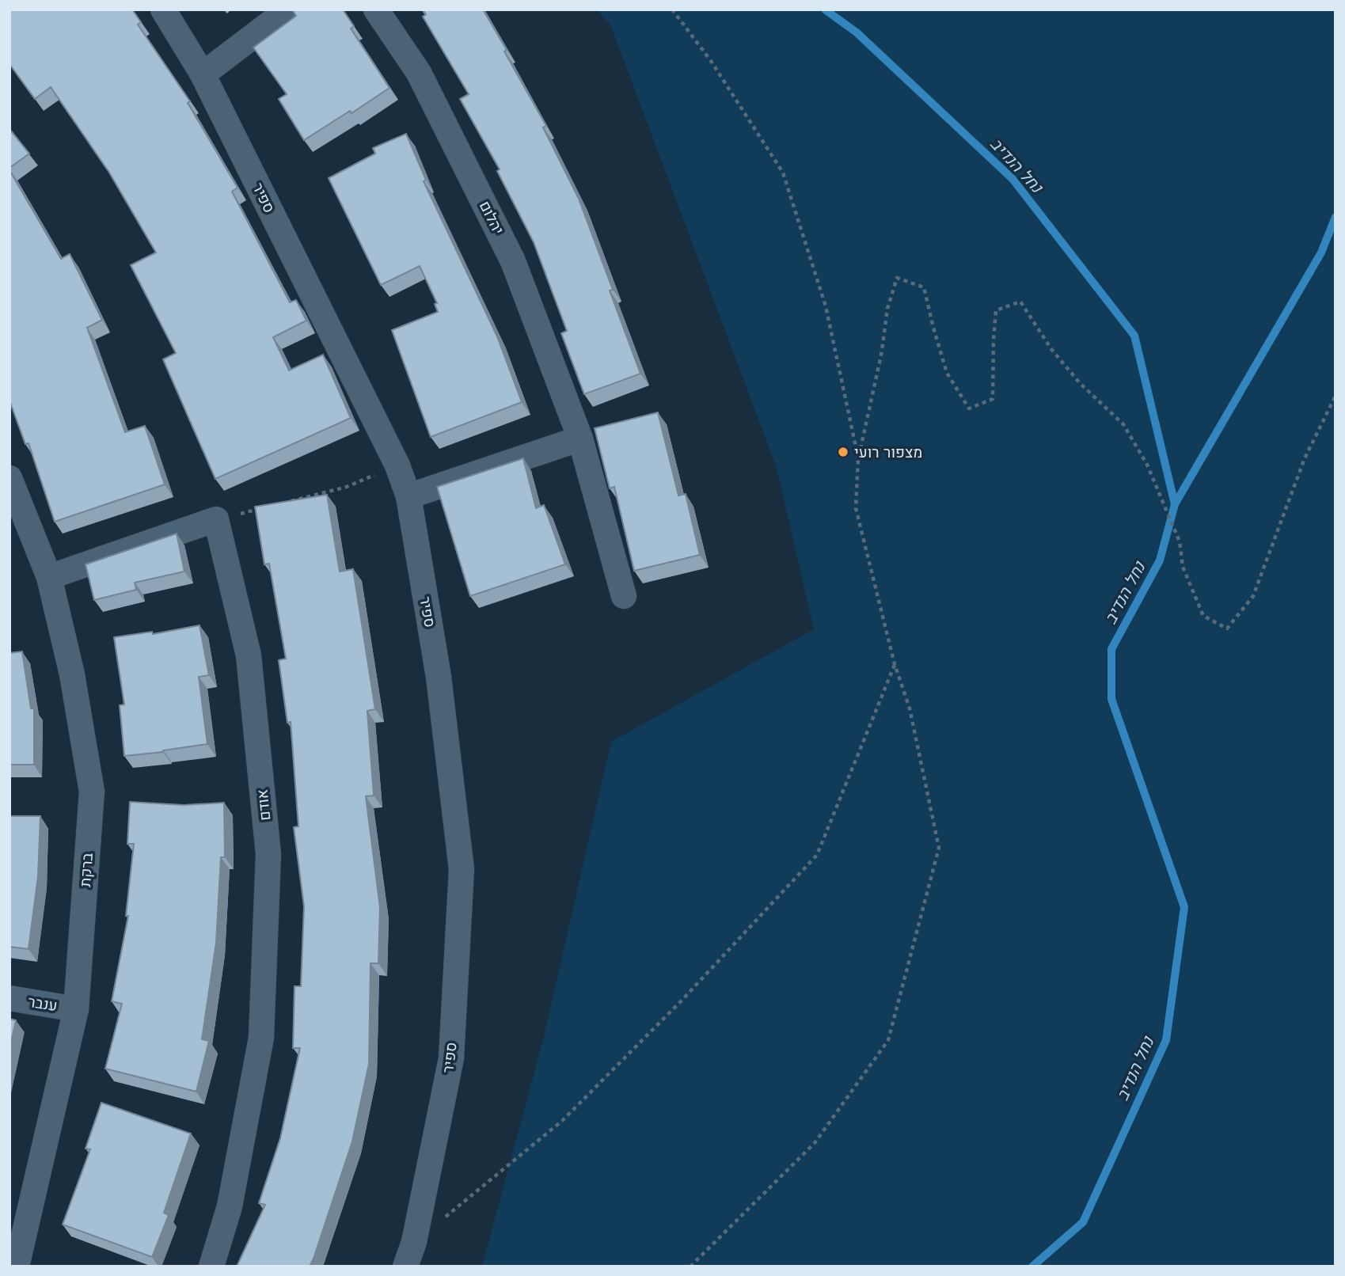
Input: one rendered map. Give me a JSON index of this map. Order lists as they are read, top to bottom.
{
  "streets": {
    "street": [
      "ספיר",
      "יהלום",
      "אודם",
      "ברקת",
      "ענבר"
    ]
  },
  "crossings": [
    ["ברקת", "ענבר"]
  ],
  "water": ["נחל הנדיב"],
  "places": ["מצפור רועי"]
}
